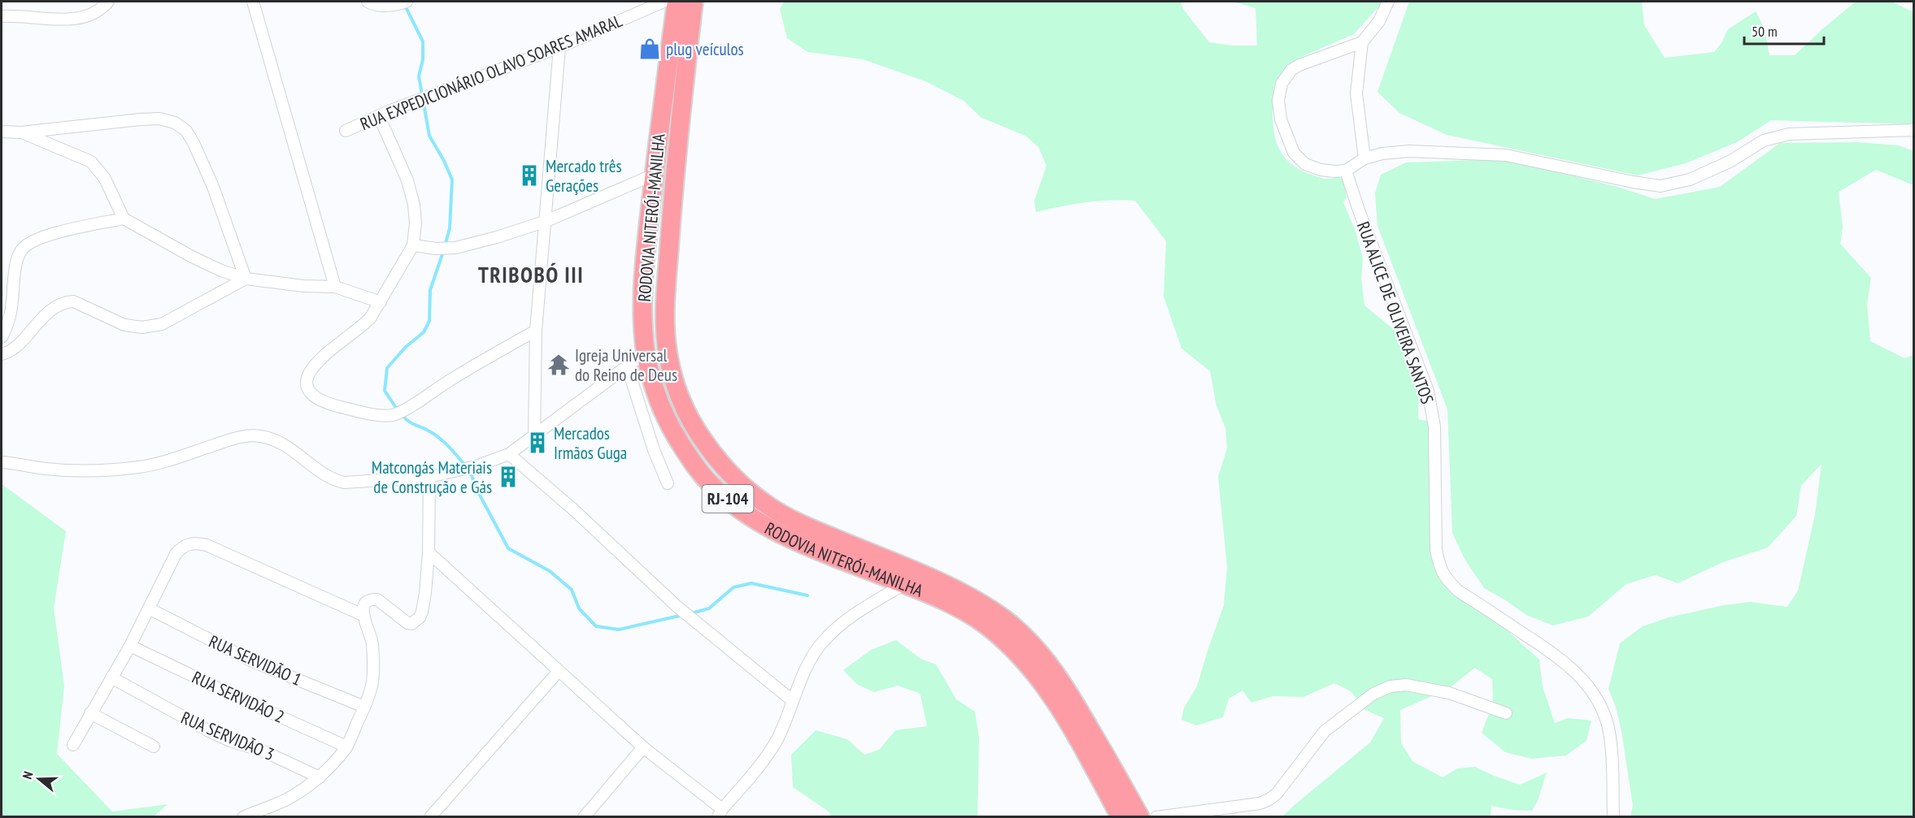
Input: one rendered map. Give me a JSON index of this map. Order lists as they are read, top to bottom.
{
  "streets": {
    "highway": ["RODOVIA NITERÓI-MANILHA", "RJ-104"],
    "street": [
      "RUA EXPEDICIONÁRIO OLAVO SOARES AMARAL",
      "RUA ALICE DE OLIVEIRA SANTOS",
      "RUA SERVIDÃO 1",
      "RUA SERVIDÃO 2",
      "RUA SERVIDÃO 3"
    ]
  },
  "districts": ["TRIBOBÓ III"],
  "places": {
    "shop": ["plug veículos"],
    "building": ["Mercado três Gerações", "Mercados Irmãos Guga", "Matcongás Materiais de Construção e Gás"],
    "temple": ["Igreja Universal do Reino de Deus"]
  },
  "scale_bar": "50 m",
  "north": "left"
}
